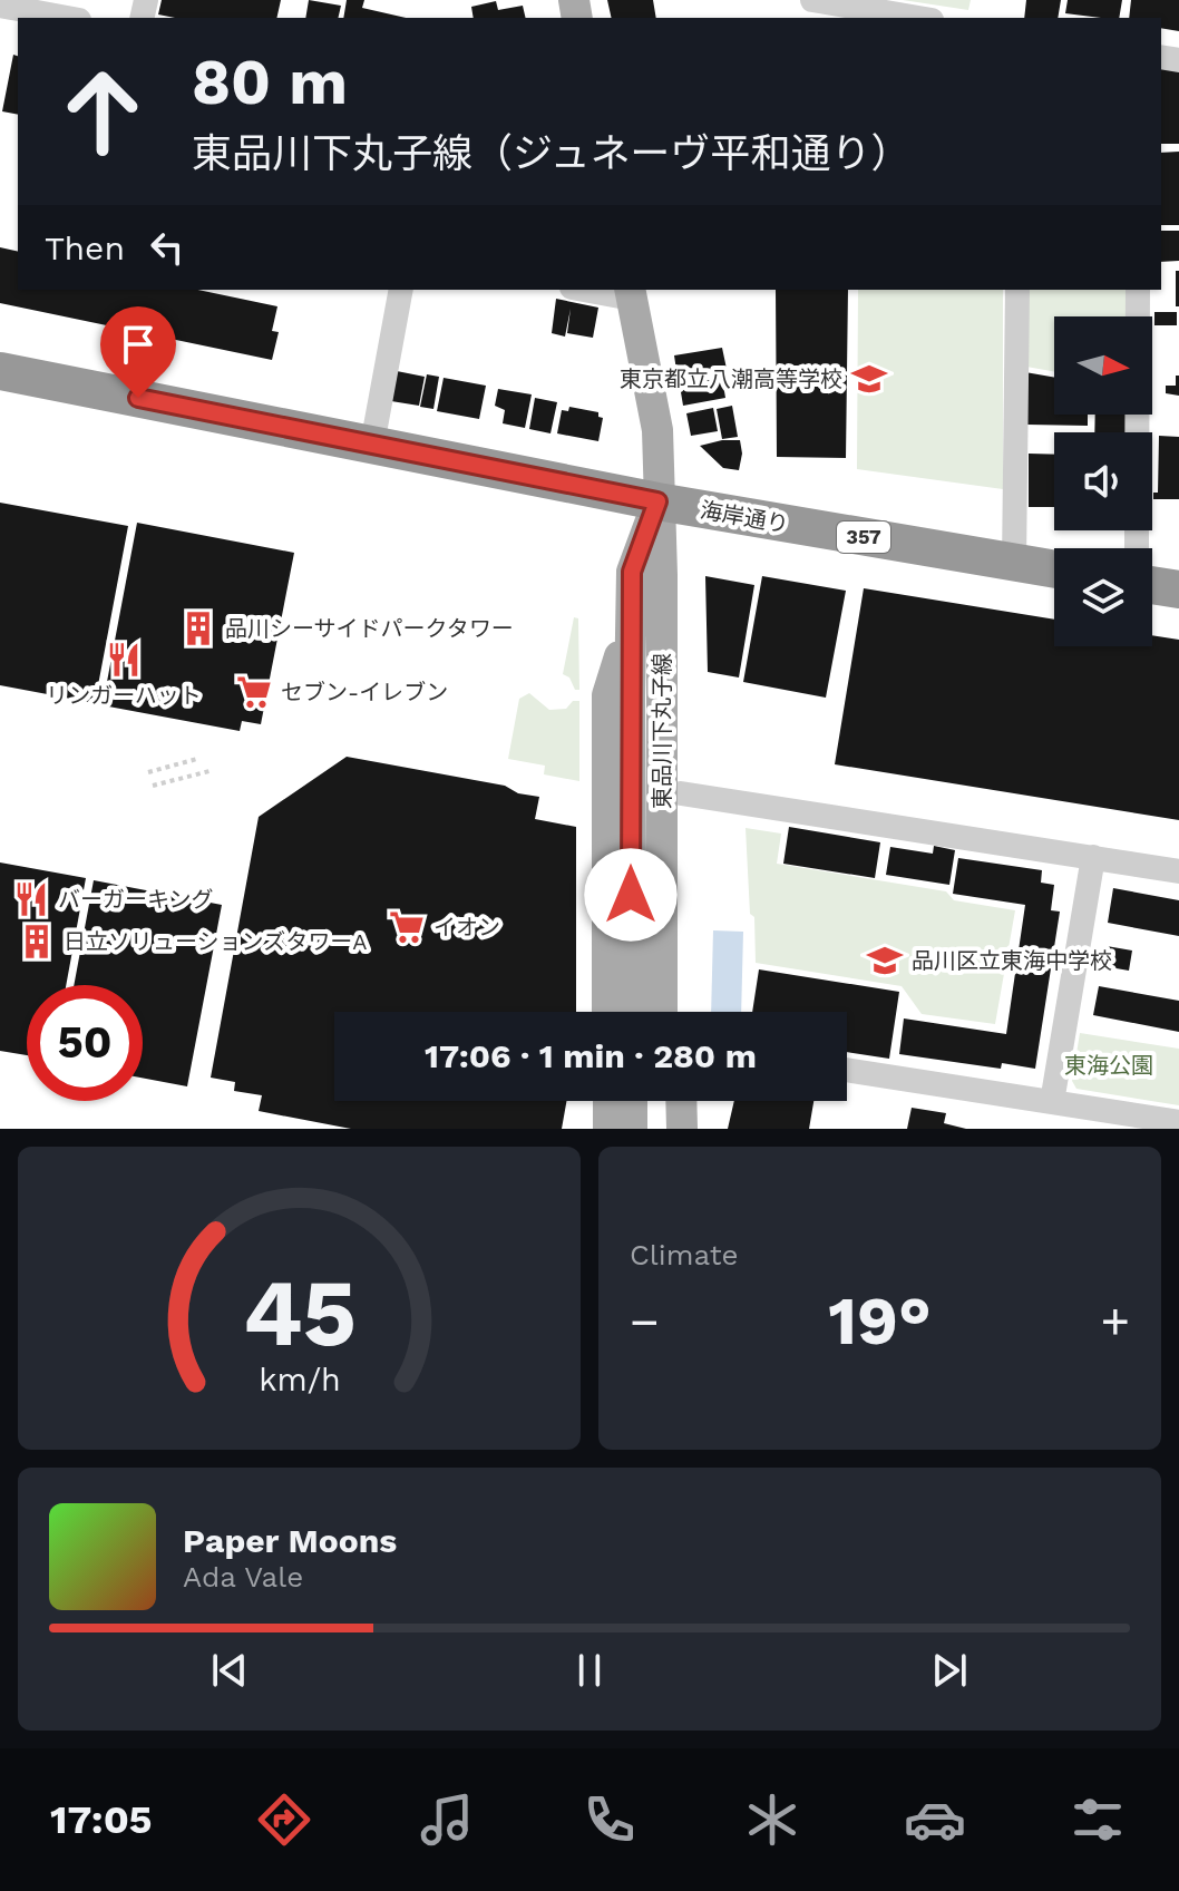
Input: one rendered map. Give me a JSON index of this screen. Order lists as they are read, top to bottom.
{
  "streets": {
    "highway": ["海岸通り", "357"],
    "main road": ["東品川下丸子線"]
  },
  "parks": ["東海公園"],
  "places": {
    "school or university": ["東京都立八潮高等学校", "品川区立東海中学校"],
    "building": ["品川シーサイドパークタワー", "日立ソリューションズタワーA"],
    "restaurant": ["リンガーハット", "バーガーキング"],
    "supermarket": ["セブン-イレブン", "イオン"]
  },
  "north": "right",
  "page": {
    "turn": ["80 m", "東品川下丸子線（ジュネーヴ平和通り）"],
    "then": "Then",
    "limit": "50",
    "trip": "17:06 · 1 min · 280 m",
    "tile": "Climate",
    "heat": ["−", "19°", "+"],
    "song": ["Paper Moons", "Ada Vale"],
    "tabs": "17:05",
    "gauge": ["45", "km/h"]
  }
}
